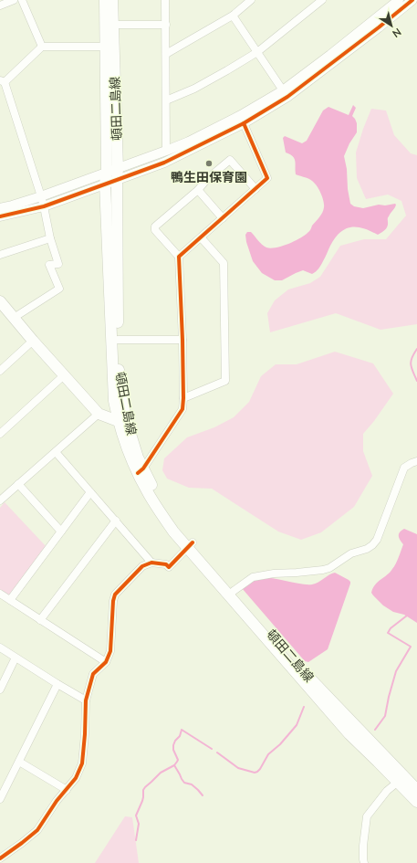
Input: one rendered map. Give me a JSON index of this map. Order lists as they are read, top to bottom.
{
  "streets": {
    "main road": ["頓田二島線"]
  },
  "places": ["鴨生田保育園"],
  "north": "bottom right"
}
